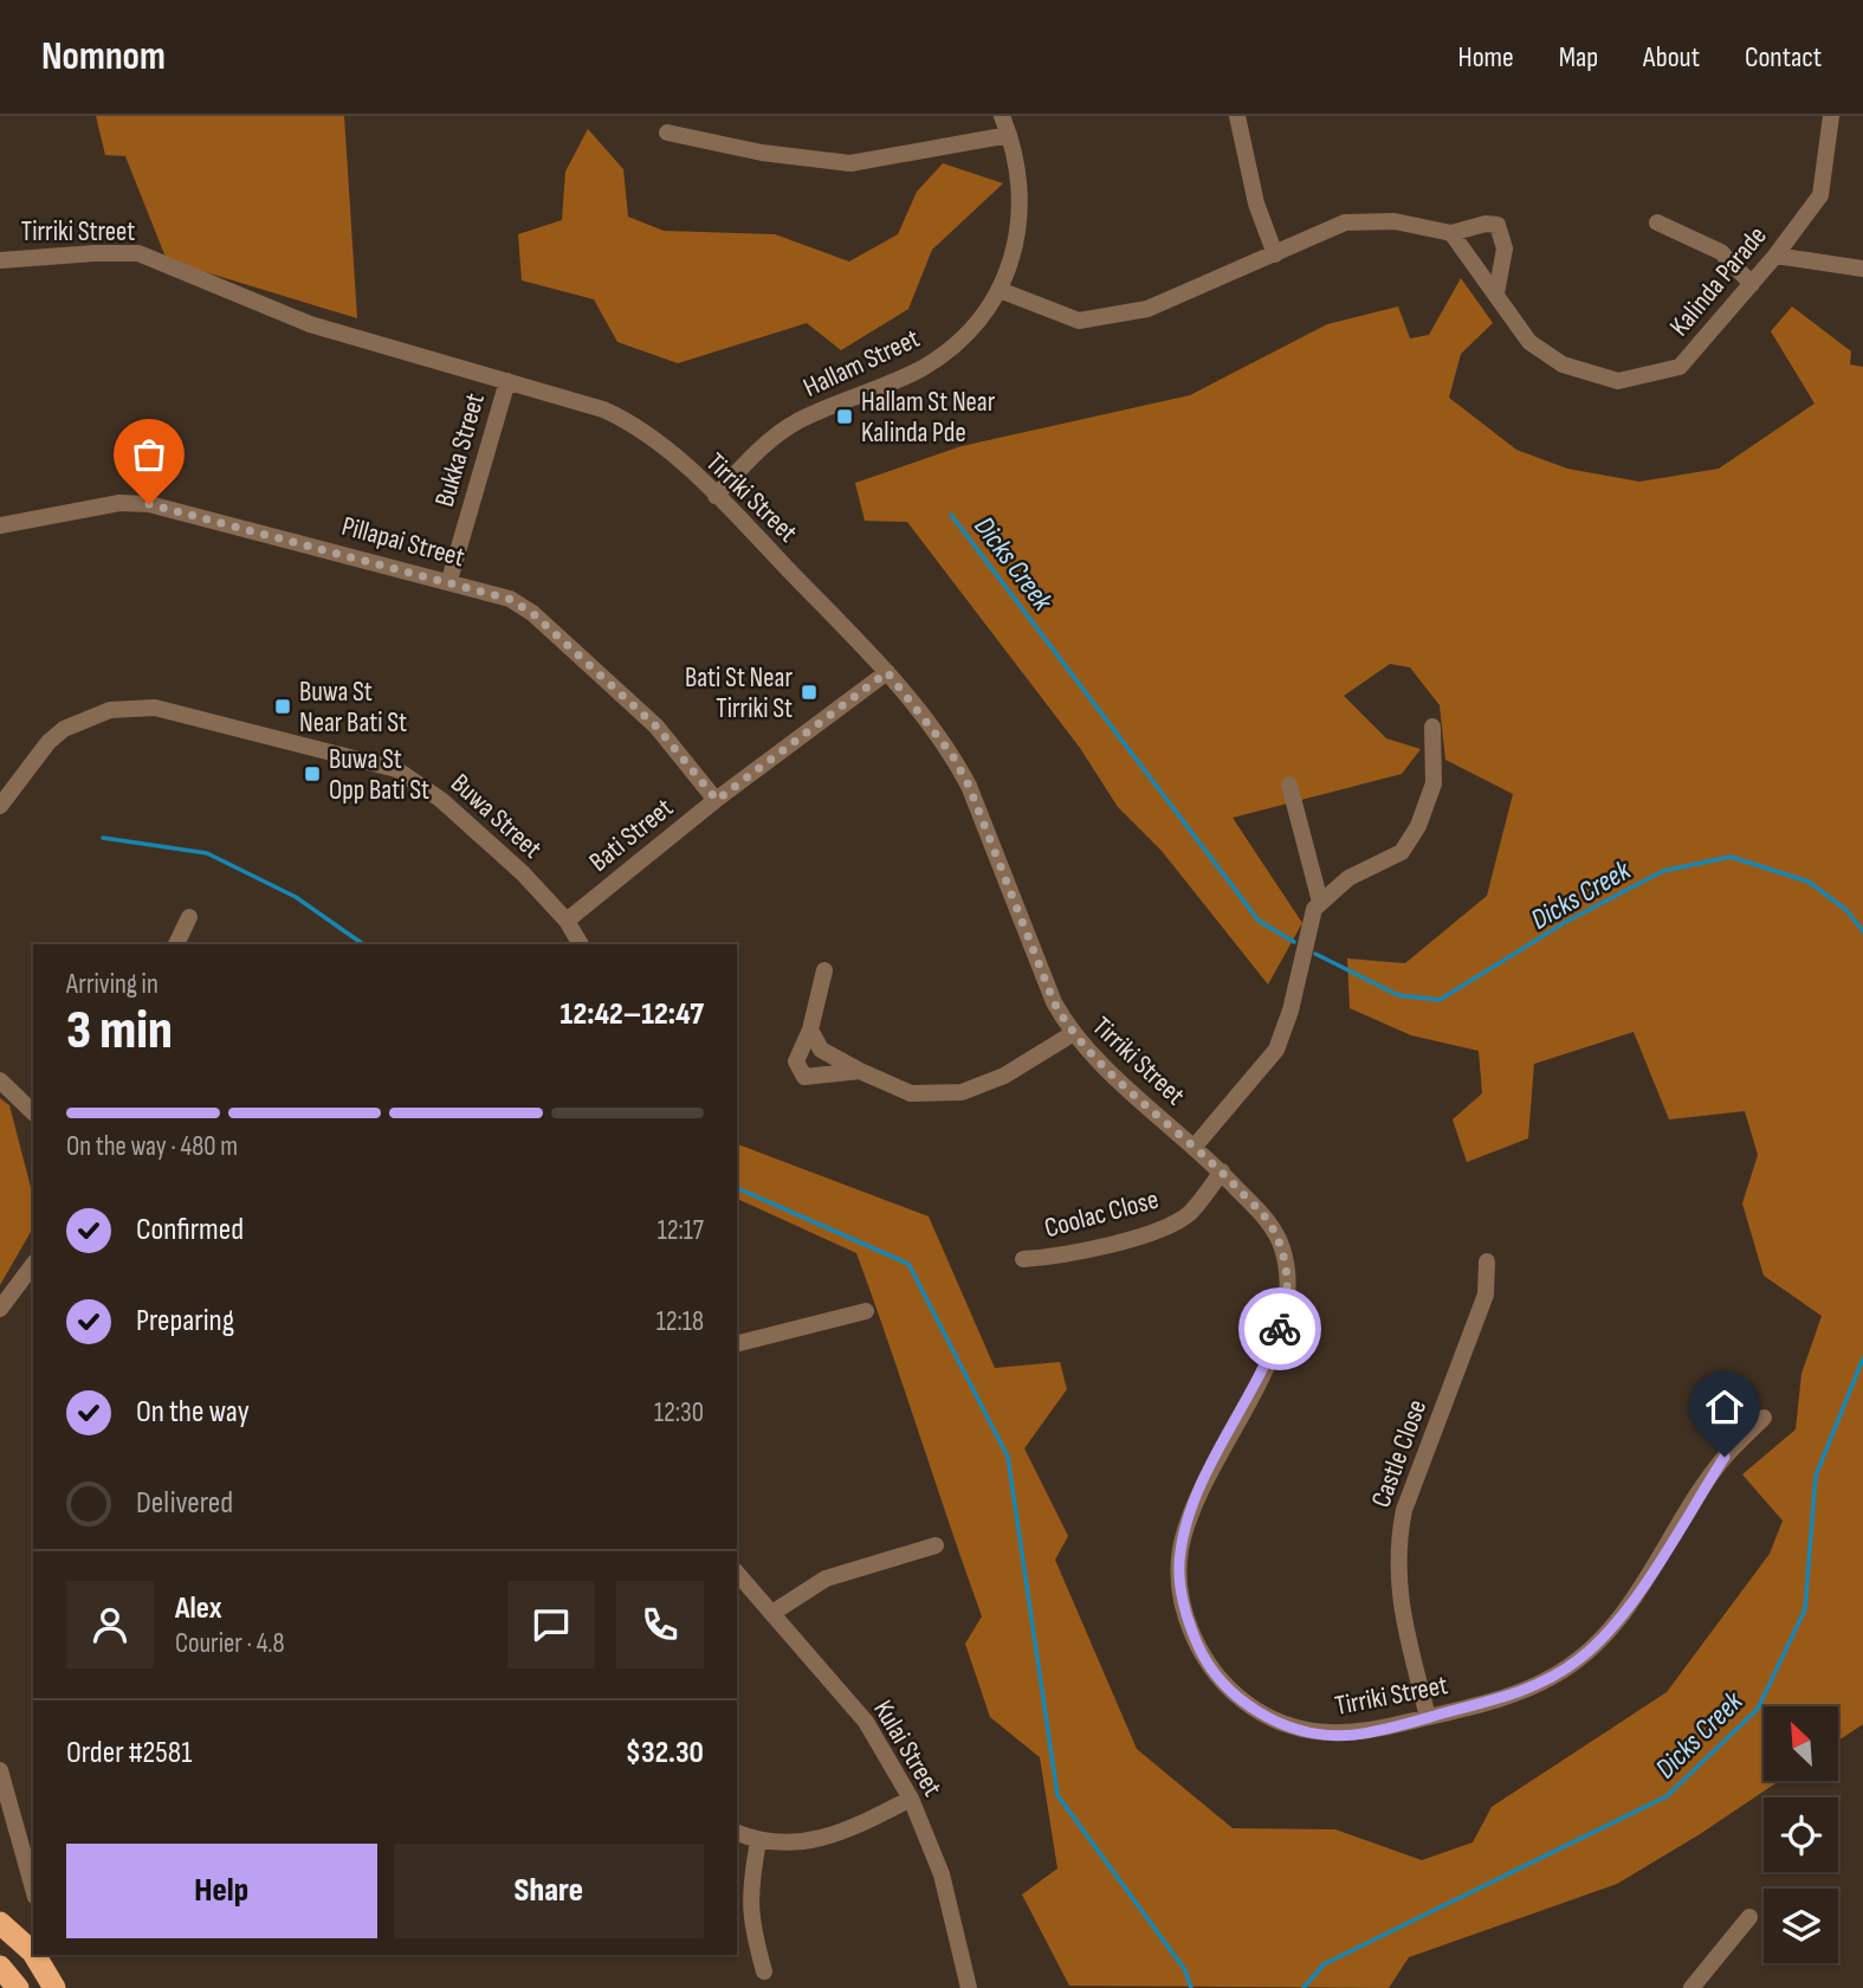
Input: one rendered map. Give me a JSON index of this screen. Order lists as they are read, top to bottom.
{
  "streets": {
    "street": [
      "Tirriki Street",
      "Kalinda Parade",
      "Hallam Street",
      "Bukka Street",
      "Pillapai Street",
      "Buwa Street",
      "Bati Street",
      "Coolac Close",
      "Castle Close",
      "Kulai Street"
    ]
  },
  "crossings": [
    ["Tirriki Street", "Hallam Street"],
    ["Tirriki Street", "Bukka Street"],
    ["Tirriki Street", "Bati Street"],
    ["Tirriki Street", "Coolac Close"],
    ["Tirriki Street", "Castle Close"],
    ["Bukka Street", "Pillapai Street"],
    ["Pillapai Street", "Bati Street"],
    ["Buwa Street", "Bati Street"]
  ],
  "water": ["Dicks Creek"],
  "places": {
    "transit": [
      "Hallam St Near Kalinda Pde",
      "Bati St Near Tirriki St",
      "Buwa St Near Bati St",
      "Buwa St Opp Bati St"
    ]
  },
  "north": "top left",
  "page": {
    "header": "Nomnom",
    "nav": [
      "Home",
      "Map",
      "About",
      "Contact"
    ],
    "heading": ["3 min", "Arriving in", "12:42–12:47"],
    "panel": [
      "Alex",
      "Courier · 4.8",
      "Order #2581",
      "$32.30"
    ],
    "bar": "On the way · 480 m",
    "list": [
      ["Confirmed", "12:17"],
      ["Preparing", "12:18"],
      ["On the way", "12:30"],
      "Delivered"
    ],
    "buttons": ["Help", "Share"]
  }
}
